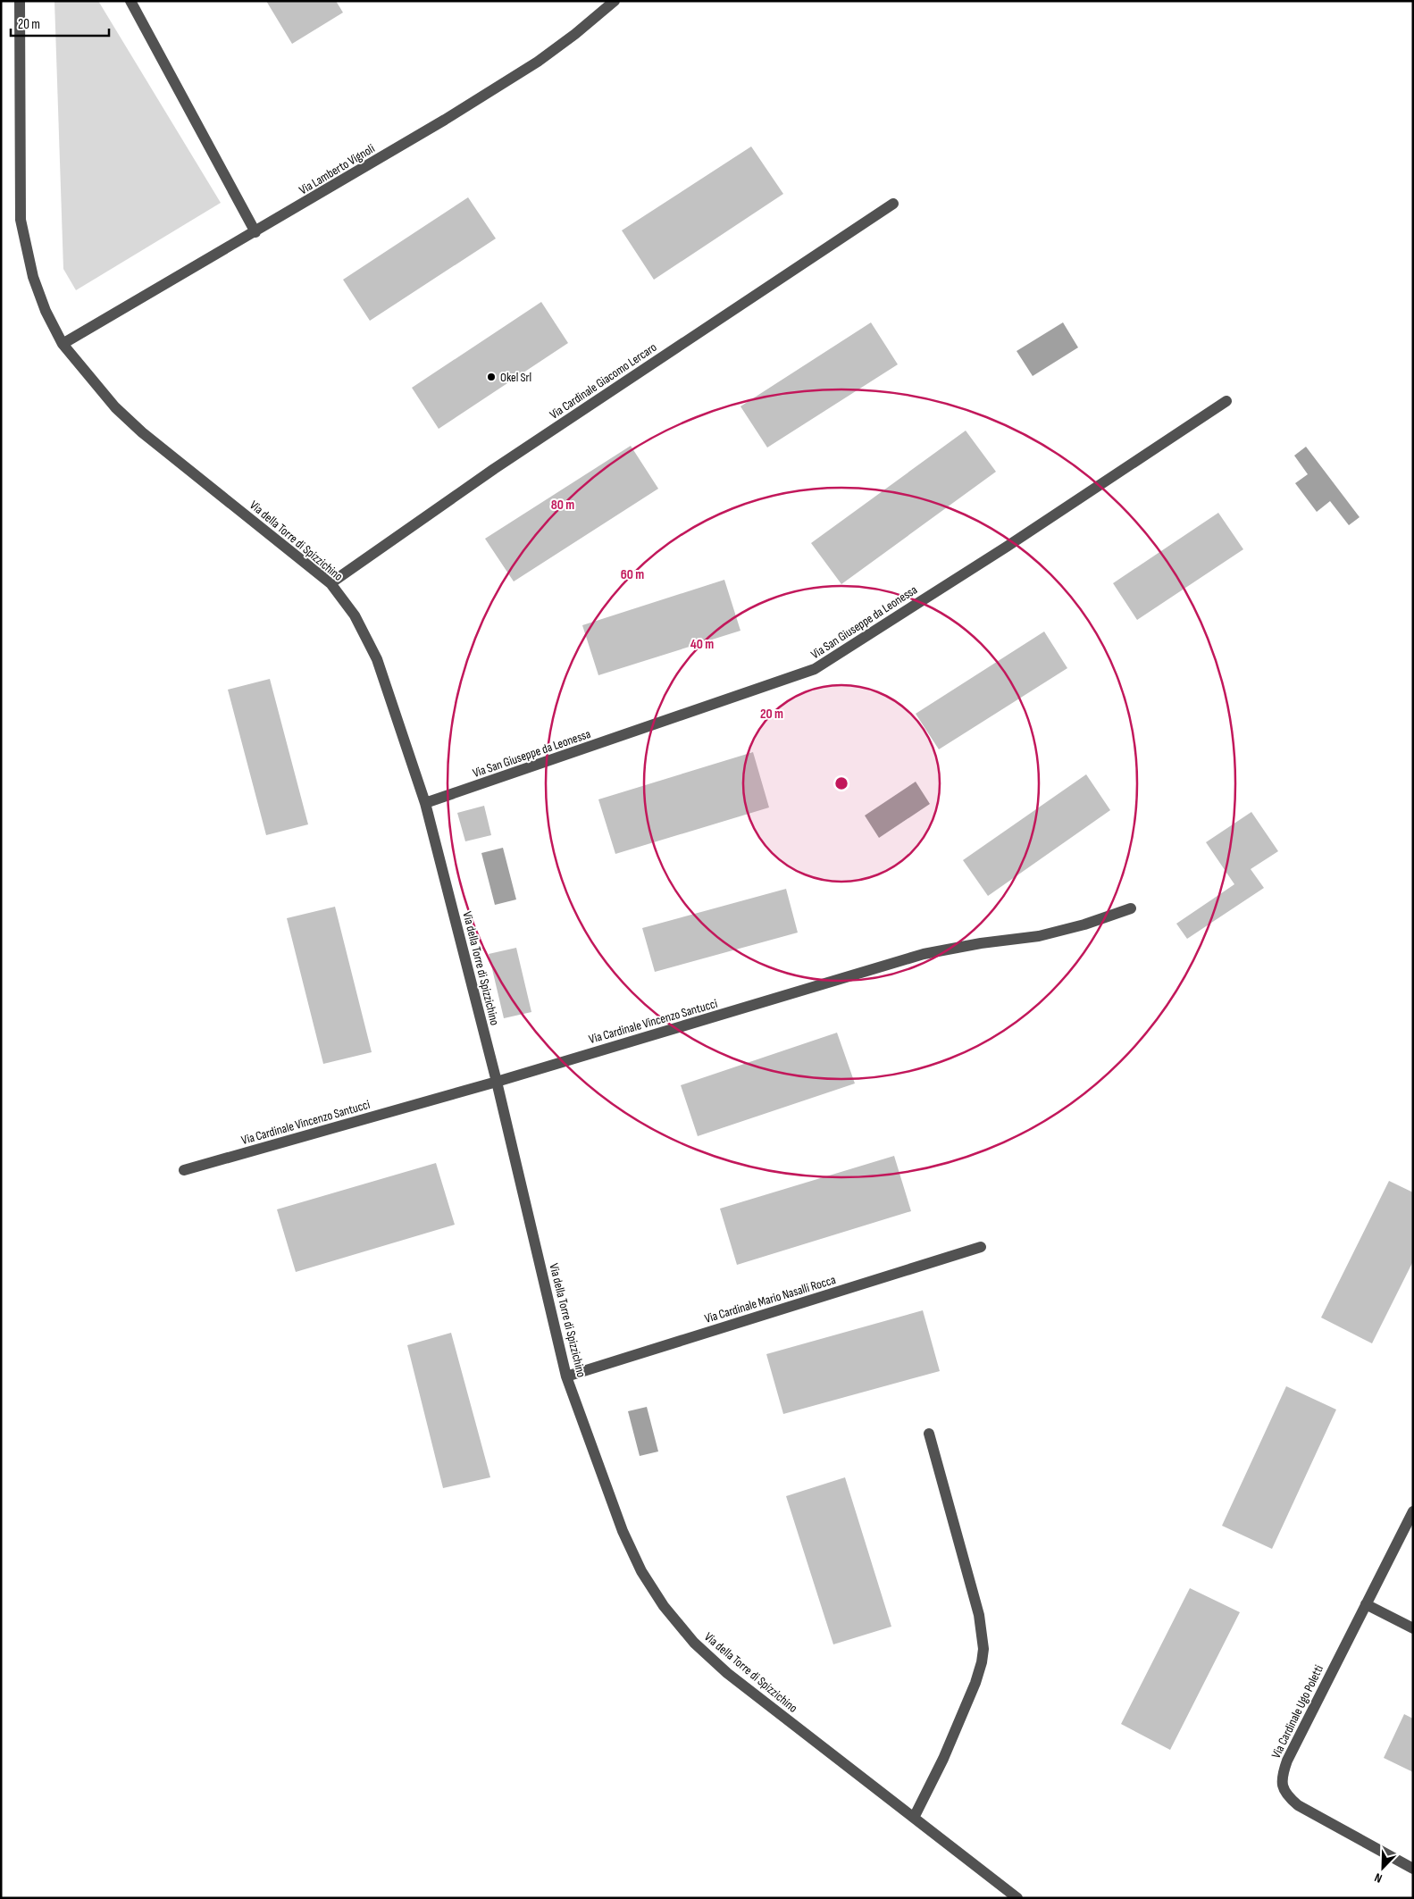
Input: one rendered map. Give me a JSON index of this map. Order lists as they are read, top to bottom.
{
  "streets": {
    "street": [
      "Via Lamberto Vignoli",
      "Via Cardinale Giacomo Lercaro",
      "Via della Torre di Spizzichino",
      "Via San Giuseppe da Leonessa",
      "Via Cardinale Vincenzo Santucci",
      "Via Cardinale Mario Nasalli Rocca",
      "Via Cardinale Ugo Poletti"
    ]
  },
  "crossings": [
    ["Via Lamberto Vignoli", "Via della Torre di Spizzichino"],
    ["Via Cardinale Giacomo Lercaro", "Via della Torre di Spizzichino"],
    ["Via della Torre di Spizzichino", "Via San Giuseppe da Leonessa"],
    ["Via della Torre di Spizzichino", "Via Cardinale Vincenzo Santucci"],
    ["Via della Torre di Spizzichino", "Via Cardinale Mario Nasalli Rocca"]
  ],
  "places": ["Okel Srl"],
  "scale_bar": "20 m",
  "north": "bottom left",
  "rings": [
    "80 m",
    "60 m",
    "40 m",
    "20 m"
  ]
}
